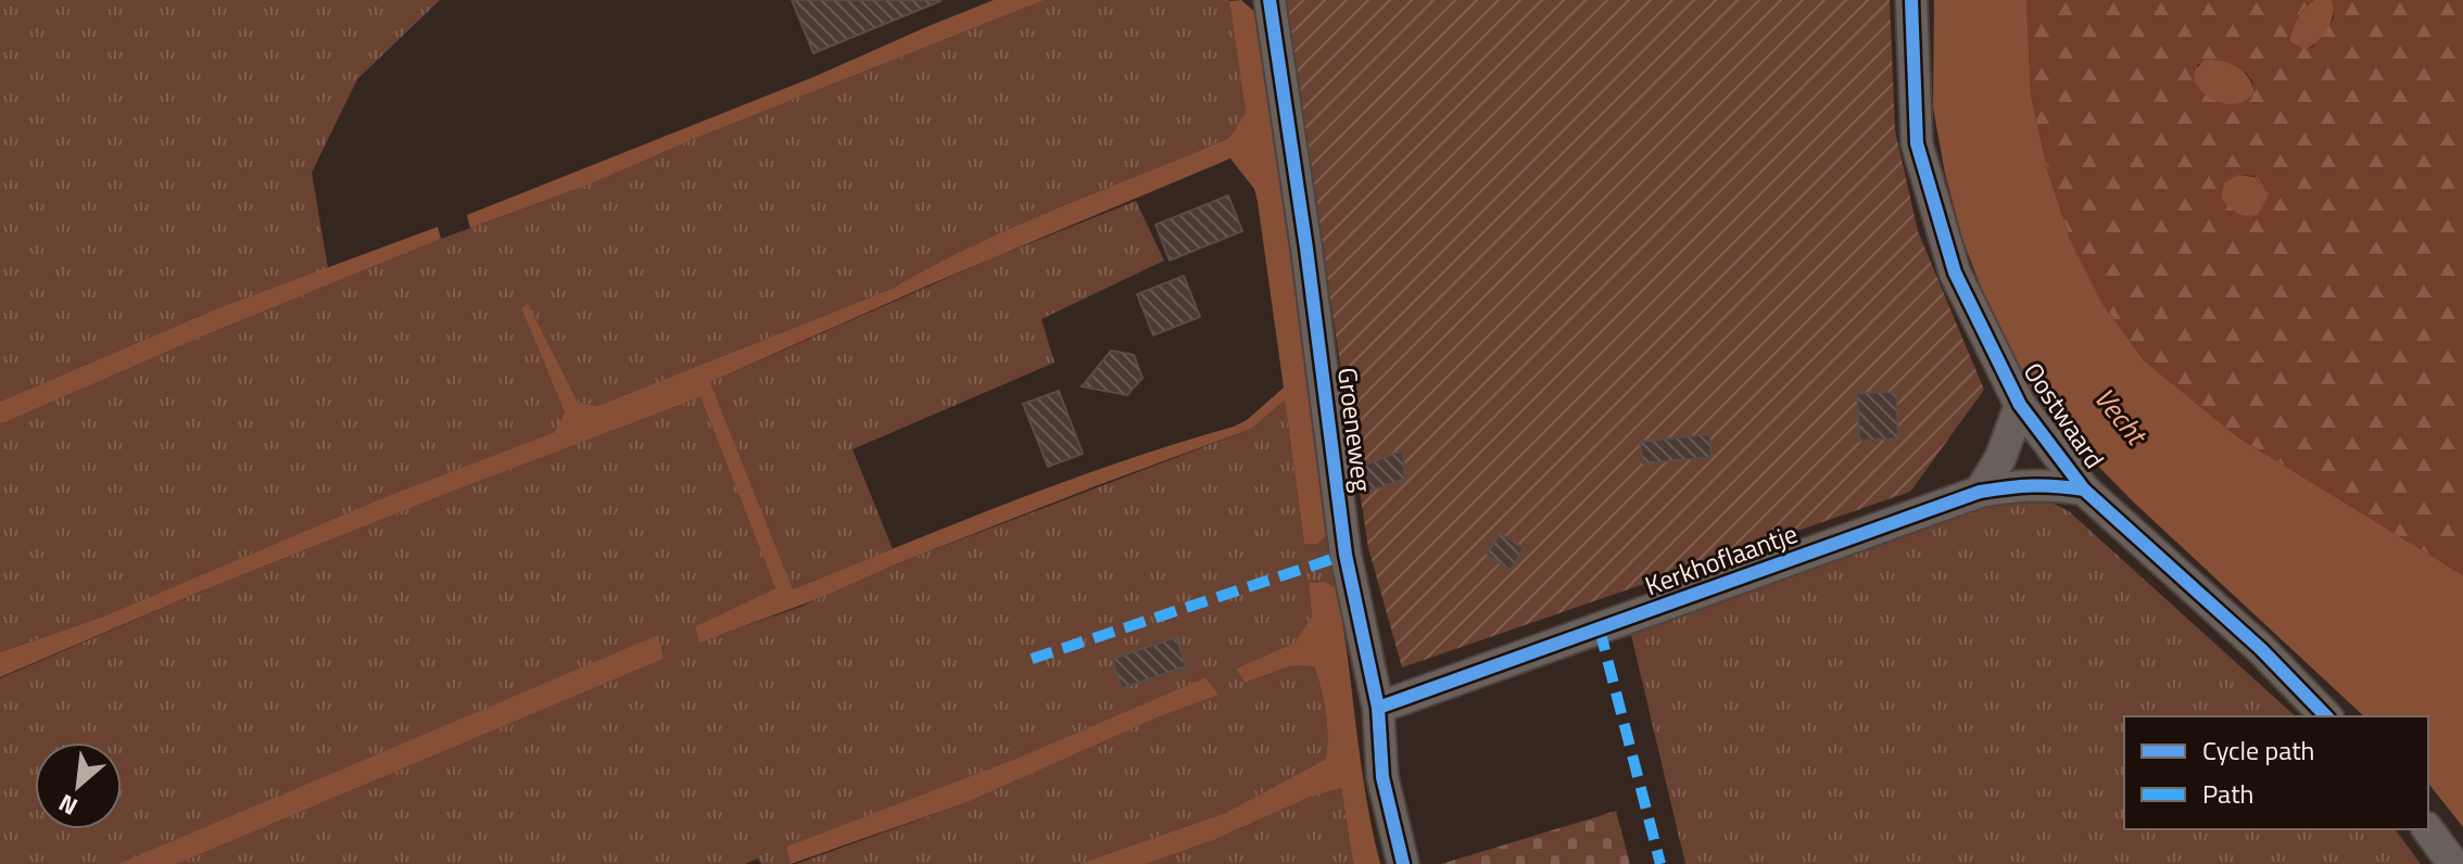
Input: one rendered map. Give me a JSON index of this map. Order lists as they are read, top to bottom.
{
  "streets": {
    "street": ["Oostwaard", "Groeneweg", "Kerkhoflaantje"]
  },
  "crossings": [
    ["Oostwaard", "Kerkhoflaantje"],
    ["Groeneweg", "Kerkhoflaantje"]
  ],
  "water": ["Vecht"],
  "legend": ["Cycle path", "Path"],
  "north": "bottom left"
}
